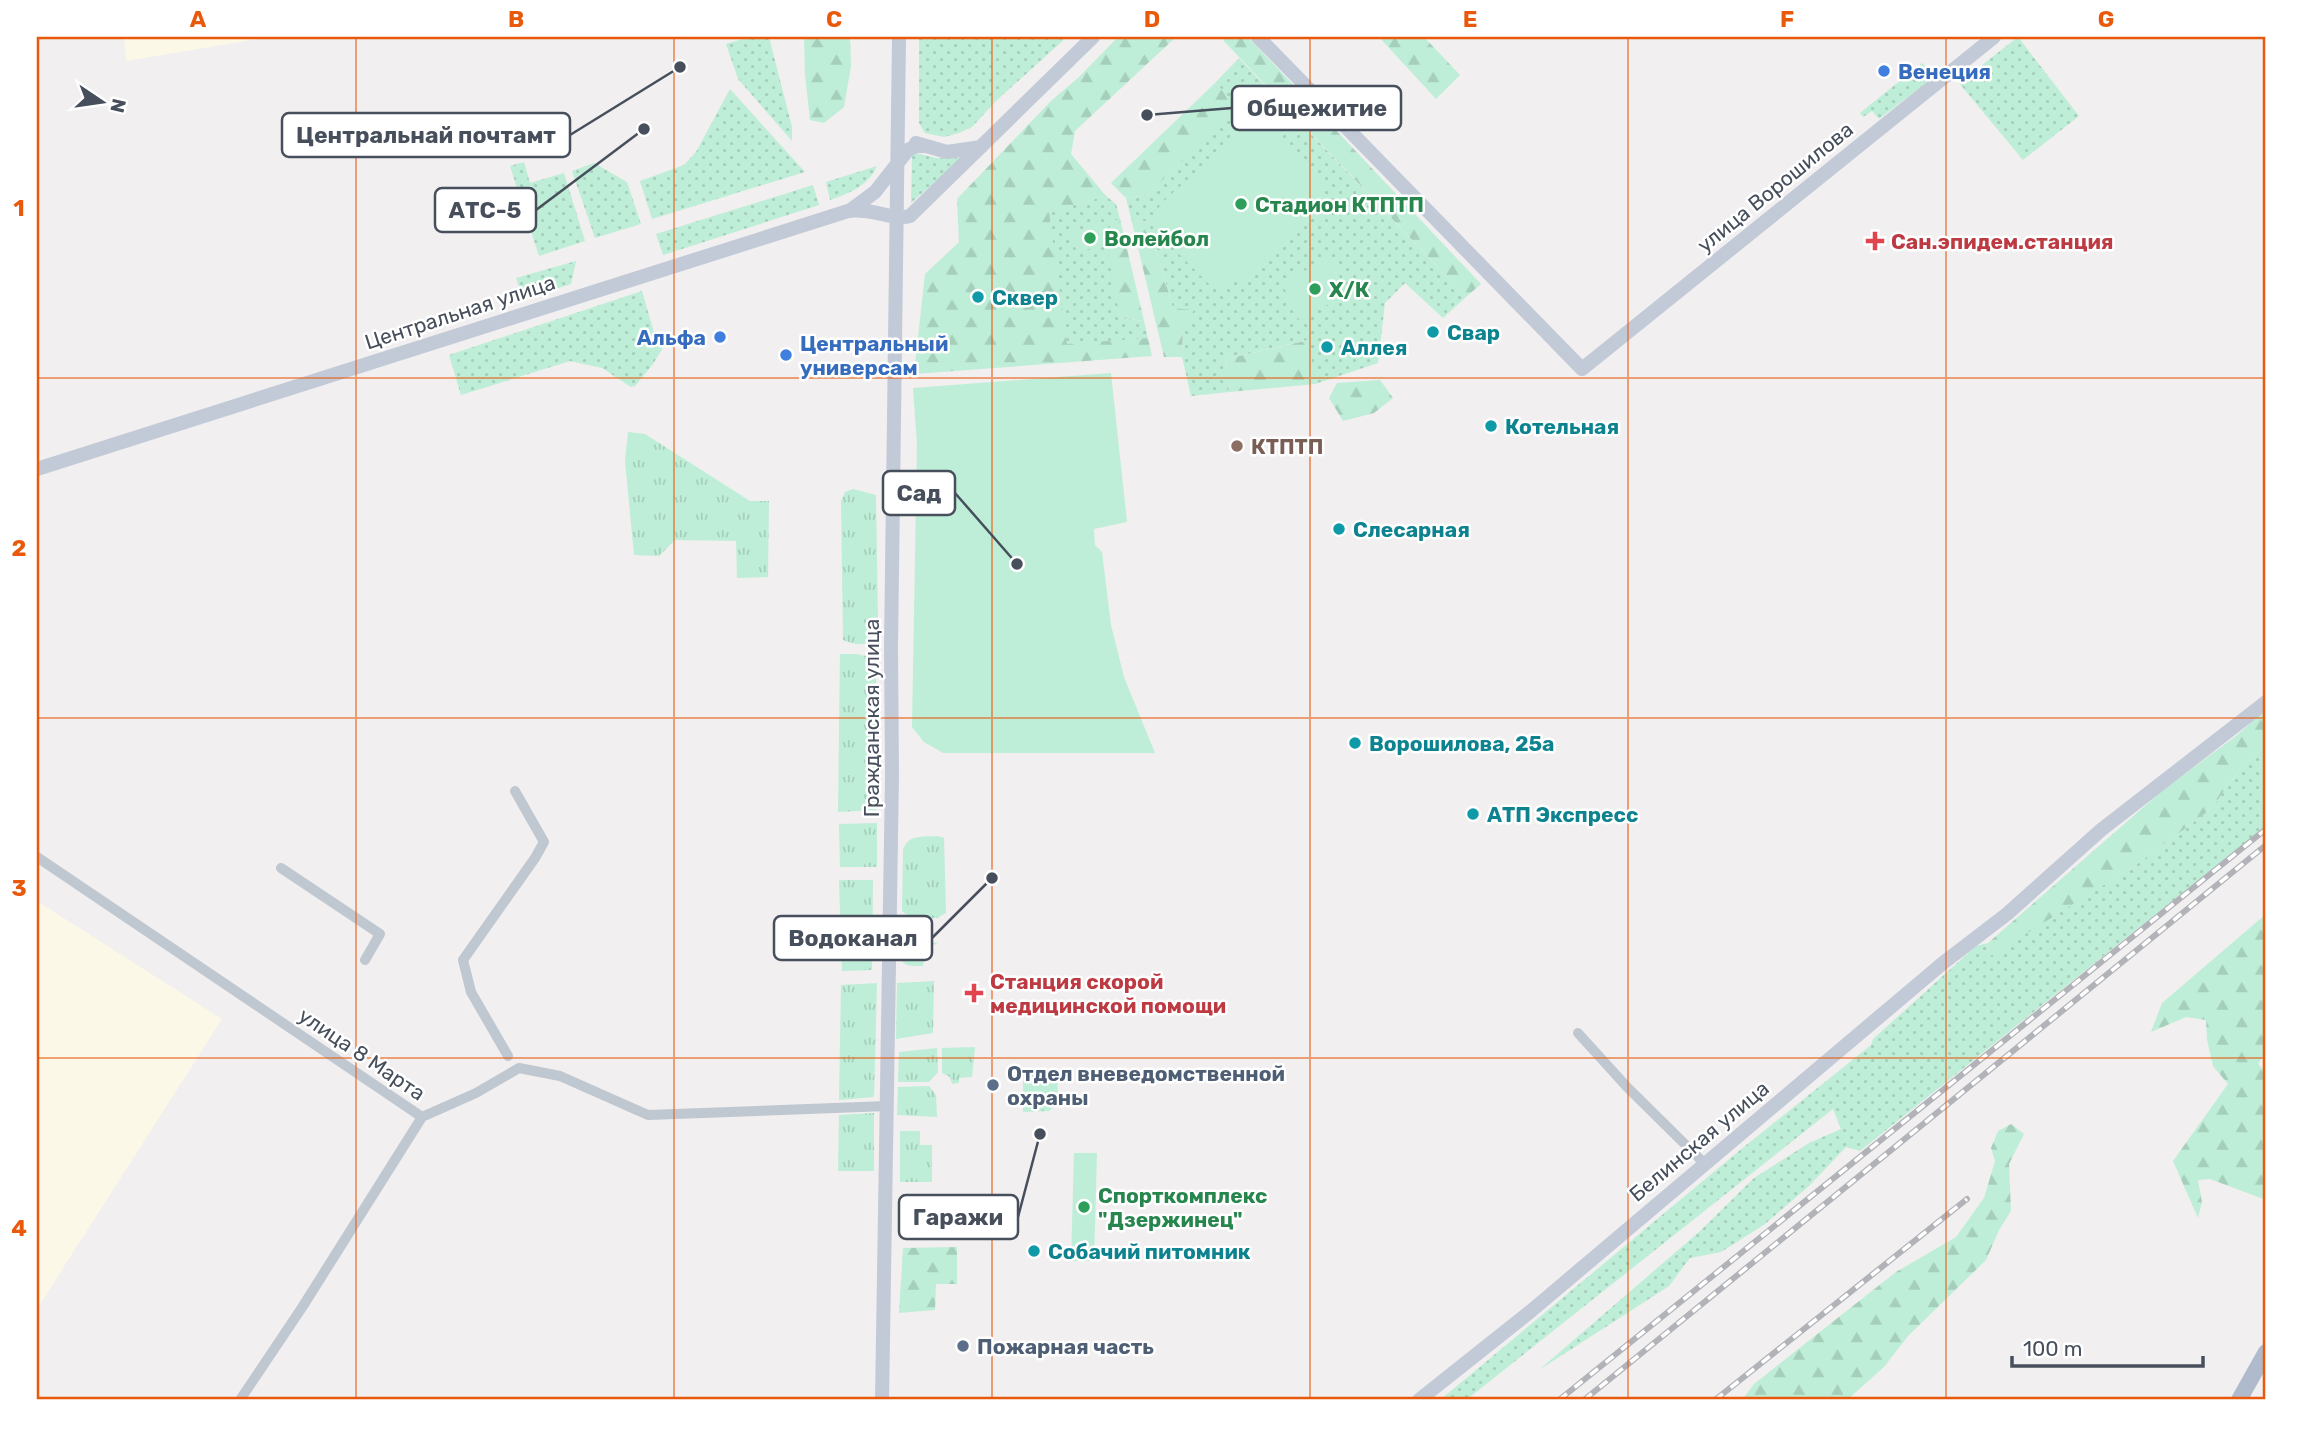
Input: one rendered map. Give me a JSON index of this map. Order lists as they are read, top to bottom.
{
  "streets": {
    "street": [
      "улица Ворошилова",
      "Центральная улица",
      "Гражданская улица",
      "улица 8 Марта",
      "Белинская улица"
    ]
  },
  "crossings": [
    ["Центральная улица", "Гражданская улица"]
  ],
  "places": {
    "other": [
      "Центральнай почтамт",
      "Венеция",
      "Общежитие",
      "АТС-5",
      "Стадион КТПТП",
      "Волейбол",
      "Х/К",
      "Сквер",
      "Свар",
      "Альфа",
      "Аллея",
      "Центральный универсам",
      "Котельная",
      "КТПТП",
      "Слесарная",
      "Сад",
      "Ворошилова, 25а",
      "АТП Экспресс",
      "Водоканал",
      "Отдел вневедомственной охраны",
      "Гаражи",
      "Спорткомплекс \"Дзержинец\"",
      "Собачий питомник",
      "Пожарная часть"
    ],
    "health": ["Сан.эпидем.станция", "Станция скорой медицинской помощи"]
  },
  "scale_bar": "100 m",
  "north": "right",
  "grid": {
    "columns": [
      "A",
      "B",
      "C",
      "D",
      "E",
      "F",
      "G"
    ],
    "rows": [
      "1",
      "2",
      "3",
      "4"
    ]
  }
}
